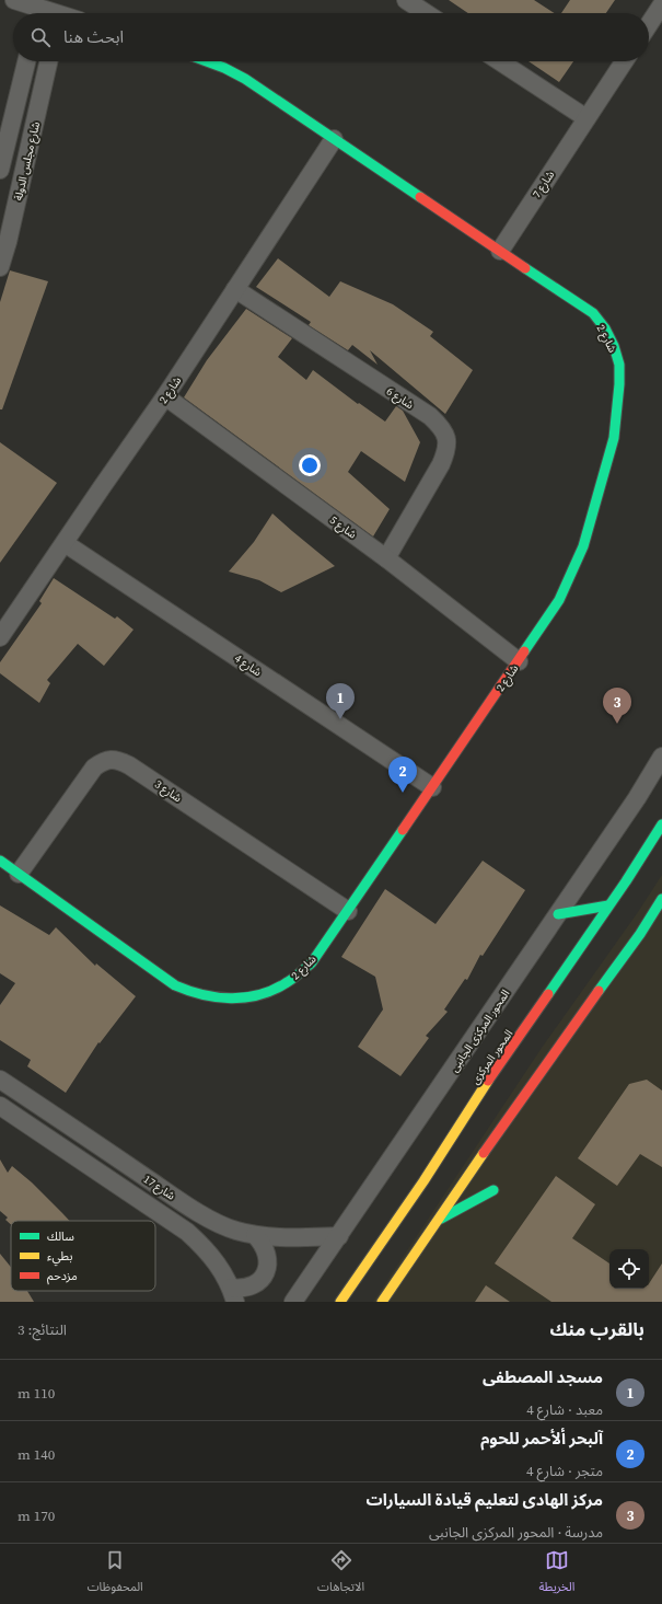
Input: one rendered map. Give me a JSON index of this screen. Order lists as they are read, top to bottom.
{
  "streets": {
    "street": [
      "شارع مجلس الدولة",
      "شارع 7",
      "شارع 2",
      "شارع 6",
      "شارع 5",
      "شارع 4",
      "شارع 3",
      "المحور المركزى الجانبى",
      "المحور المركزى",
      "شارع 17"
    ]
  },
  "crossings": [
    ["شارع 7", "شارع 2"],
    ["شارع 2", "شارع 6"],
    ["شارع 2", "شارع 5"],
    ["شارع 2", "شارع 4"],
    ["شارع 2", "شارع 3"],
    ["شارع 6", "شارع 5"],
    ["المحور المركزى الجانبى", "شارع 17"]
  ],
  "legend": ["سالك", "بطيء", "مزدحم"],
  "page": {
    "search": "ابحث هنا",
    "pins": ["1", "3", "2"],
    "heading": ["بالقرب منك", "النتائج: 3"],
    "list": [
      {
        "mark": "1",
        "name": "مسجد المصطفى",
        "note": "معبد · شارع 4",
        "value": "110 m"
      },
      {
        "mark": "2",
        "name": "آلبحر ألأحمر للحوم",
        "note": "متجر · شارع 4",
        "value": "140 m"
      },
      {
        "mark": "3",
        "name": "مركز الهادى لتعليم قيادة السيارات",
        "note": "مدرسة · المحور المركزى الجانبى",
        "value": "170 m"
      }
    ],
    "nav": ["الخريطة", "الاتجاهات", "المحفوظات"]
  }
}
